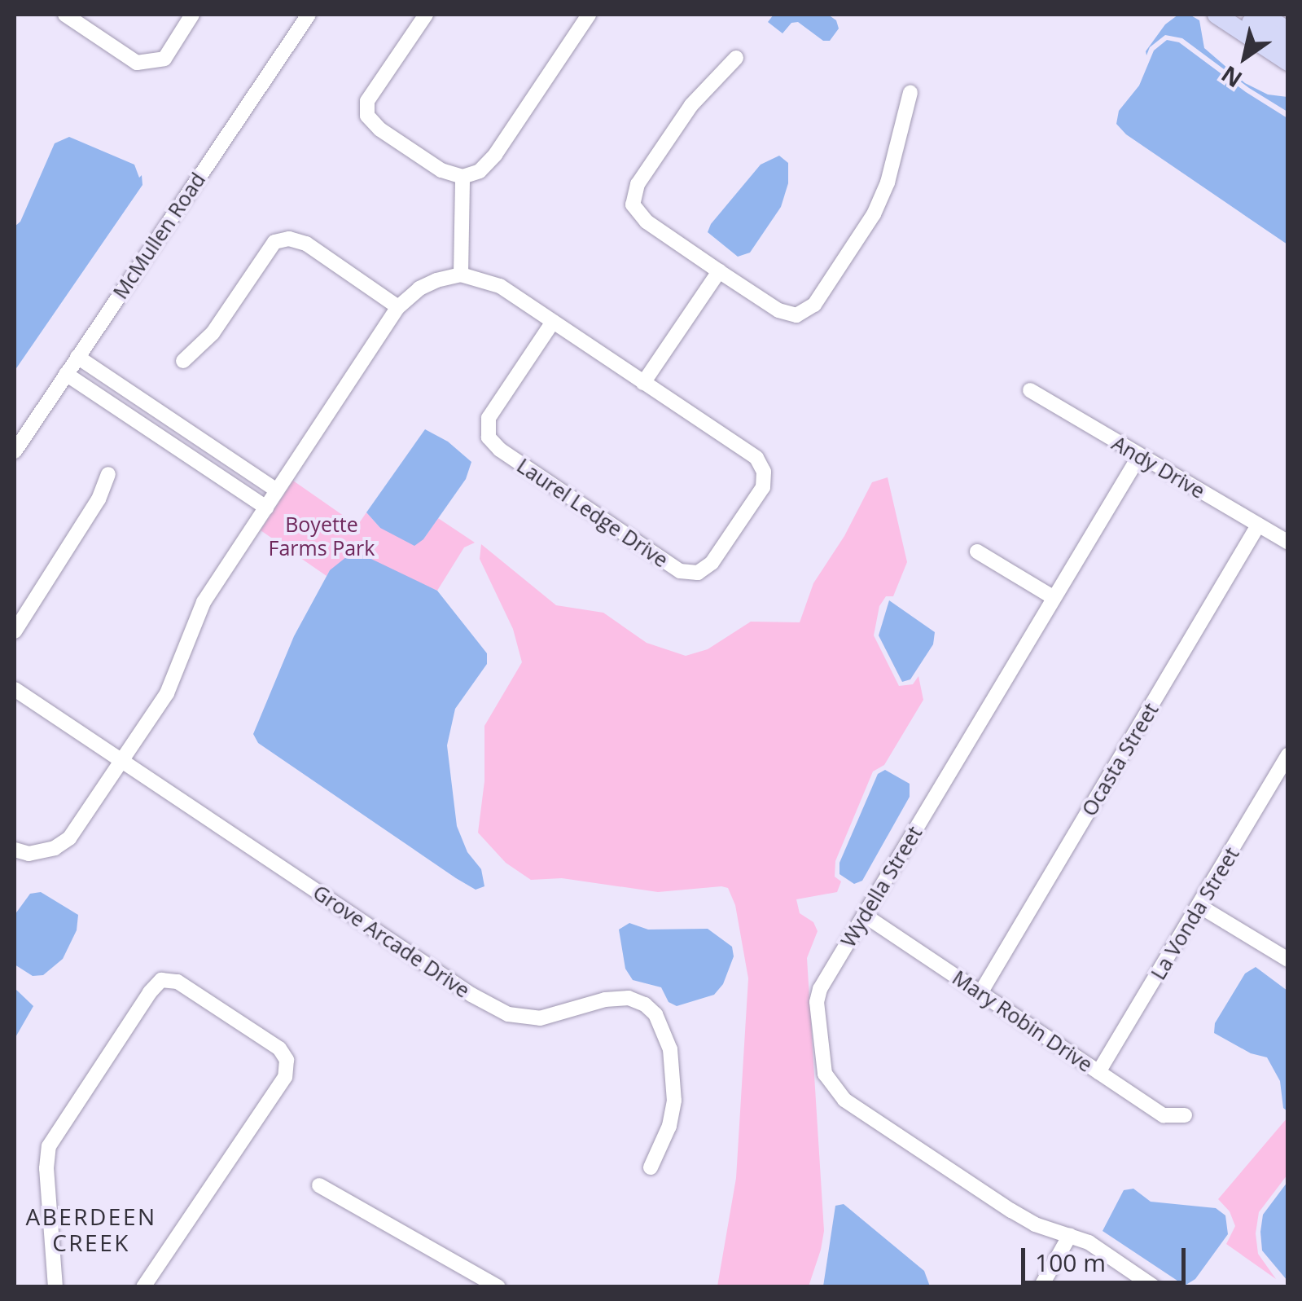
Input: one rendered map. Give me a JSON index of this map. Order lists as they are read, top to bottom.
{
  "streets": {
    "street": [
      "McMullen Road",
      "Andy Drive",
      "Laurel Ledge Drive",
      "Ocasta Street",
      "Wydella Street",
      "La Vonda Street",
      "Grove Arcade Drive",
      "Mary Robin Drive"
    ]
  },
  "crossings": [
    ["Andy Drive", "Ocasta Street"],
    ["Andy Drive", "Wydella Street"],
    ["Ocasta Street", "Mary Robin Drive"],
    ["Wydella Street", "Mary Robin Drive"],
    ["La Vonda Street", "Mary Robin Drive"]
  ],
  "districts": ["ABERDEEN CREEK"],
  "parks": ["Boyette Farms Park"],
  "scale_bar": "100 m",
  "north": "bottom left"
}
